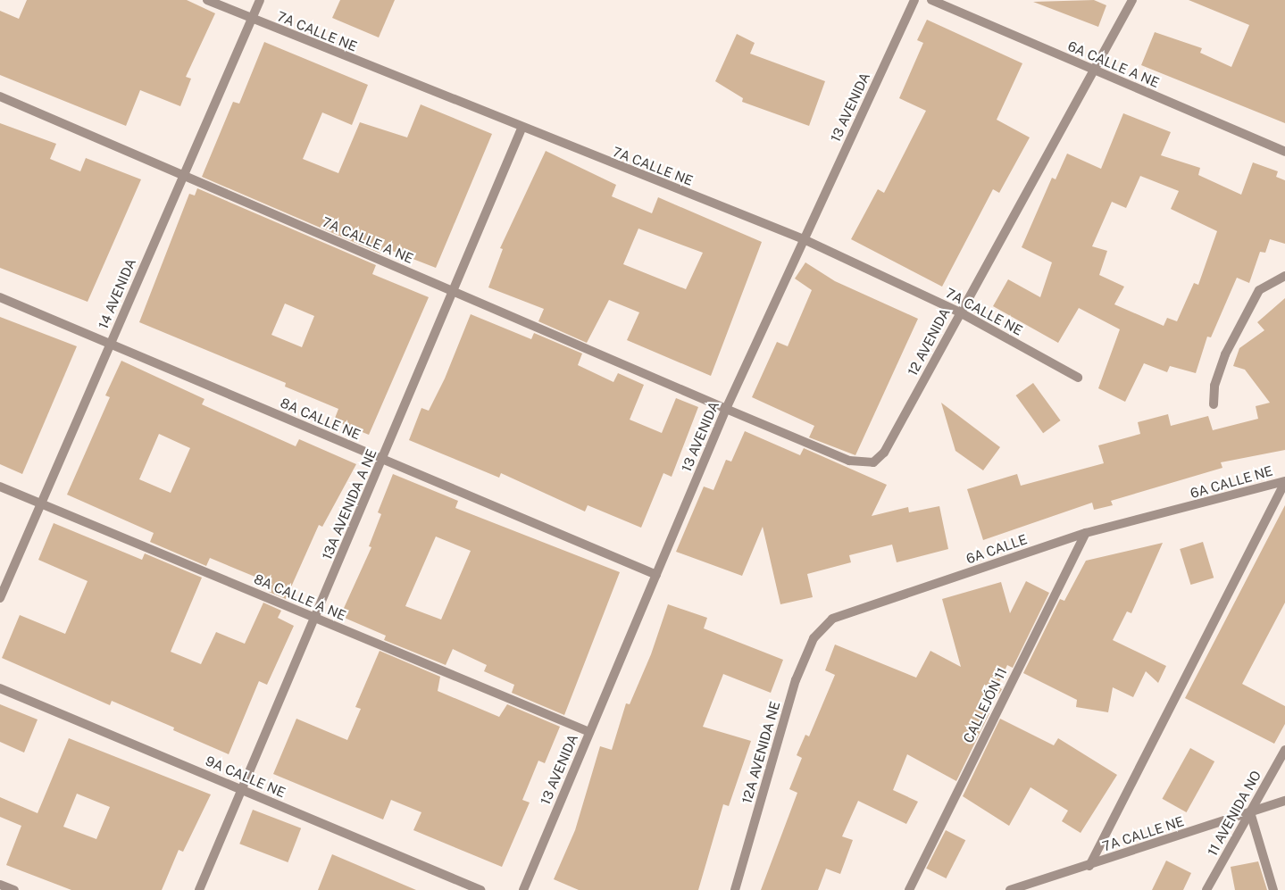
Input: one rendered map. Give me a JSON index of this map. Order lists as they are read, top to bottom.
{
  "streets": {
    "street": [
      "7A CALLE NE",
      "6A CALLE A NE",
      "13 AVENIDA",
      "7A CALLE A NE",
      "14 AVENIDA",
      "12 AVENIDA",
      "8A CALLE NE",
      "6A CALLE NE",
      "13A AVENIDA A NE",
      "6A CALLE",
      "8A CALLE A NE",
      "CALLEJÓN 11",
      "12A AVENIDA NE",
      "9A CALLE NE",
      "11 AVENIDA NO"
    ]
  },
  "crossings": [
    ["7A CALLE NE", "13 AVENIDA"],
    ["7A CALLE NE", "14 AVENIDA"],
    ["7A CALLE NE", "12 AVENIDA"],
    ["7A CALLE NE", "13A AVENIDA A NE"],
    ["7A CALLE NE", "11 AVENIDA NO"],
    ["6A CALLE A NE", "12 AVENIDA"],
    ["13 AVENIDA", "7A CALLE A NE"],
    ["13 AVENIDA", "12 AVENIDA"],
    ["13 AVENIDA", "8A CALLE NE"],
    ["13 AVENIDA", "8A CALLE A NE"],
    ["7A CALLE A NE", "14 AVENIDA"],
    ["7A CALLE A NE", "12 AVENIDA"],
    ["7A CALLE A NE", "13A AVENIDA A NE"],
    ["14 AVENIDA", "8A CALLE NE"],
    ["14 AVENIDA", "8A CALLE A NE"],
    ["8A CALLE NE", "13A AVENIDA A NE"],
    ["6A CALLE NE", "6A CALLE"],
    ["13A AVENIDA A NE", "8A CALLE A NE"],
    ["13A AVENIDA A NE", "9A CALLE NE"],
    ["6A CALLE", "CALLEJÓN 11"],
    ["6A CALLE", "12A AVENIDA NE"]
  ]
}
